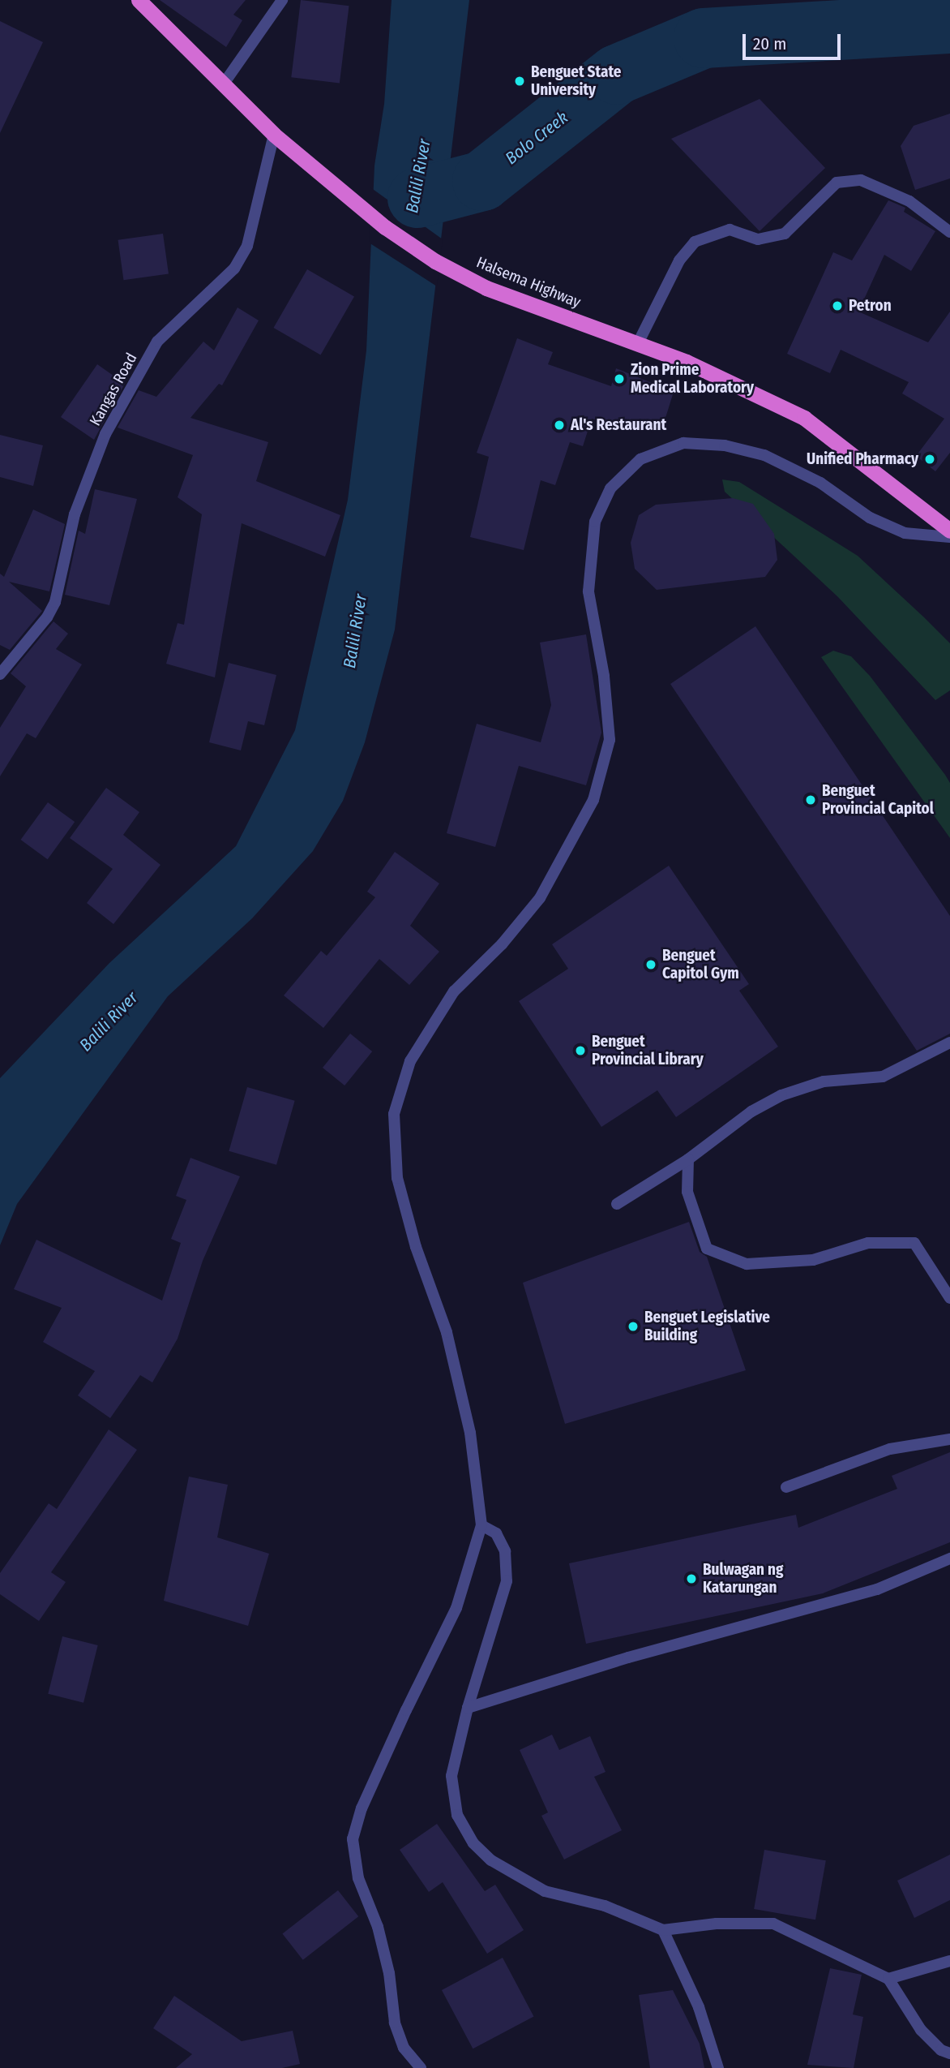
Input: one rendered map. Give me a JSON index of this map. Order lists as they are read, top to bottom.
{
  "streets": {
    "highway": ["Halsema Highway"],
    "street": ["Kangas Road"]
  },
  "crossings": [
    ["Halsema Highway", "Kangas Road"]
  ],
  "water": ["Bolo Creek", "Balili River"],
  "places": [
    "Benguet State University",
    "Petron",
    "Zion Prime Medical Laboratory",
    "Al's Restaurant",
    "Unified Pharmacy",
    "Benguet Provincial Capitol",
    "Benguet Capitol Gym",
    "Benguet Provincial Library",
    "Benguet Legislative Building",
    "Bulwagan ng Katarungan"
  ],
  "scale_bar": "20 m"
}
